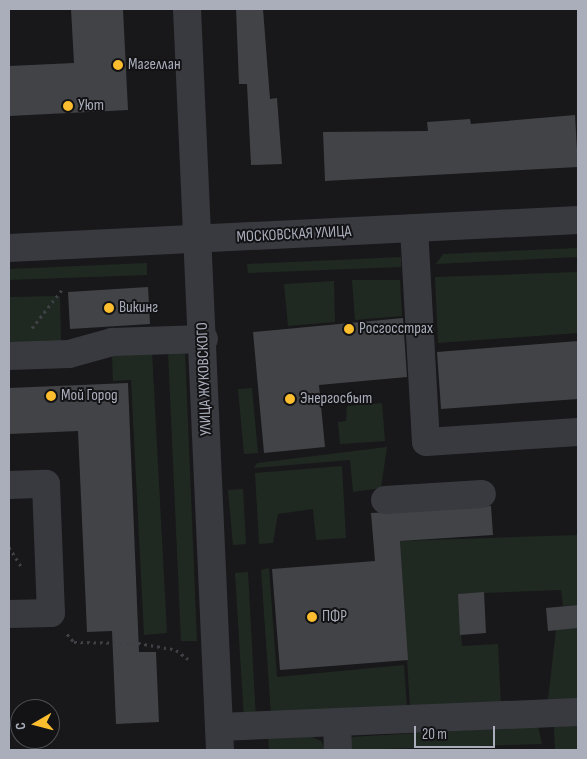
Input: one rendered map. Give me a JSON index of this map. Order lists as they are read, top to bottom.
{
  "streets": {
    "street": ["МОСКОВСКАЯ УЛИЦА", "УЛИЦА ЖУКОВСКОГО"]
  },
  "crossings": [
    ["МОСКОВСКАЯ УЛИЦА", "УЛИЦА ЖУКОВСКОГО"]
  ],
  "places": [
    "Магеллан",
    "Уют",
    "Викинг",
    "Росгосстрах",
    "Мой Город",
    "Энергосбыт",
    "ПФР"
  ],
  "scale_bar": "20 m",
  "north": "left"
}
